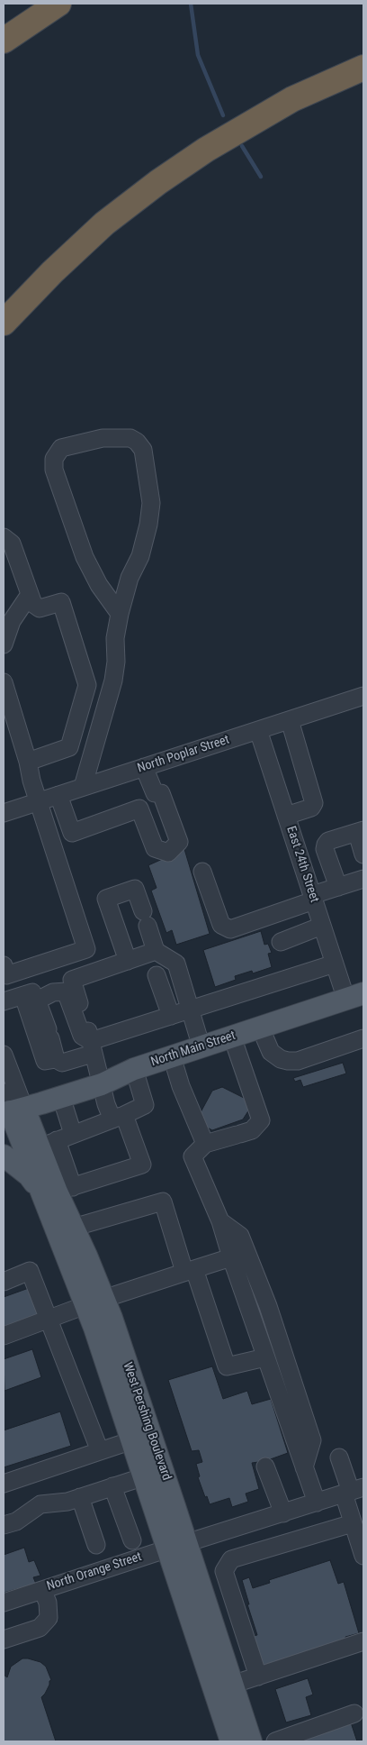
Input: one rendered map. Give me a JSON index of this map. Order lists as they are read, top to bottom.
{
  "streets": {
    "main road": ["North Main Street", "West Pershing Boulevard"],
    "street": ["North Poplar Street", "East 24th Street", "North Orange Street"]
  },
  "crossings": [
    ["North Poplar Street", "East 24th Street"],
    ["East 24th Street", "North Main Street"],
    ["North Main Street", "West Pershing Boulevard"],
    ["West Pershing Boulevard", "North Orange Street"]
  ]
}
